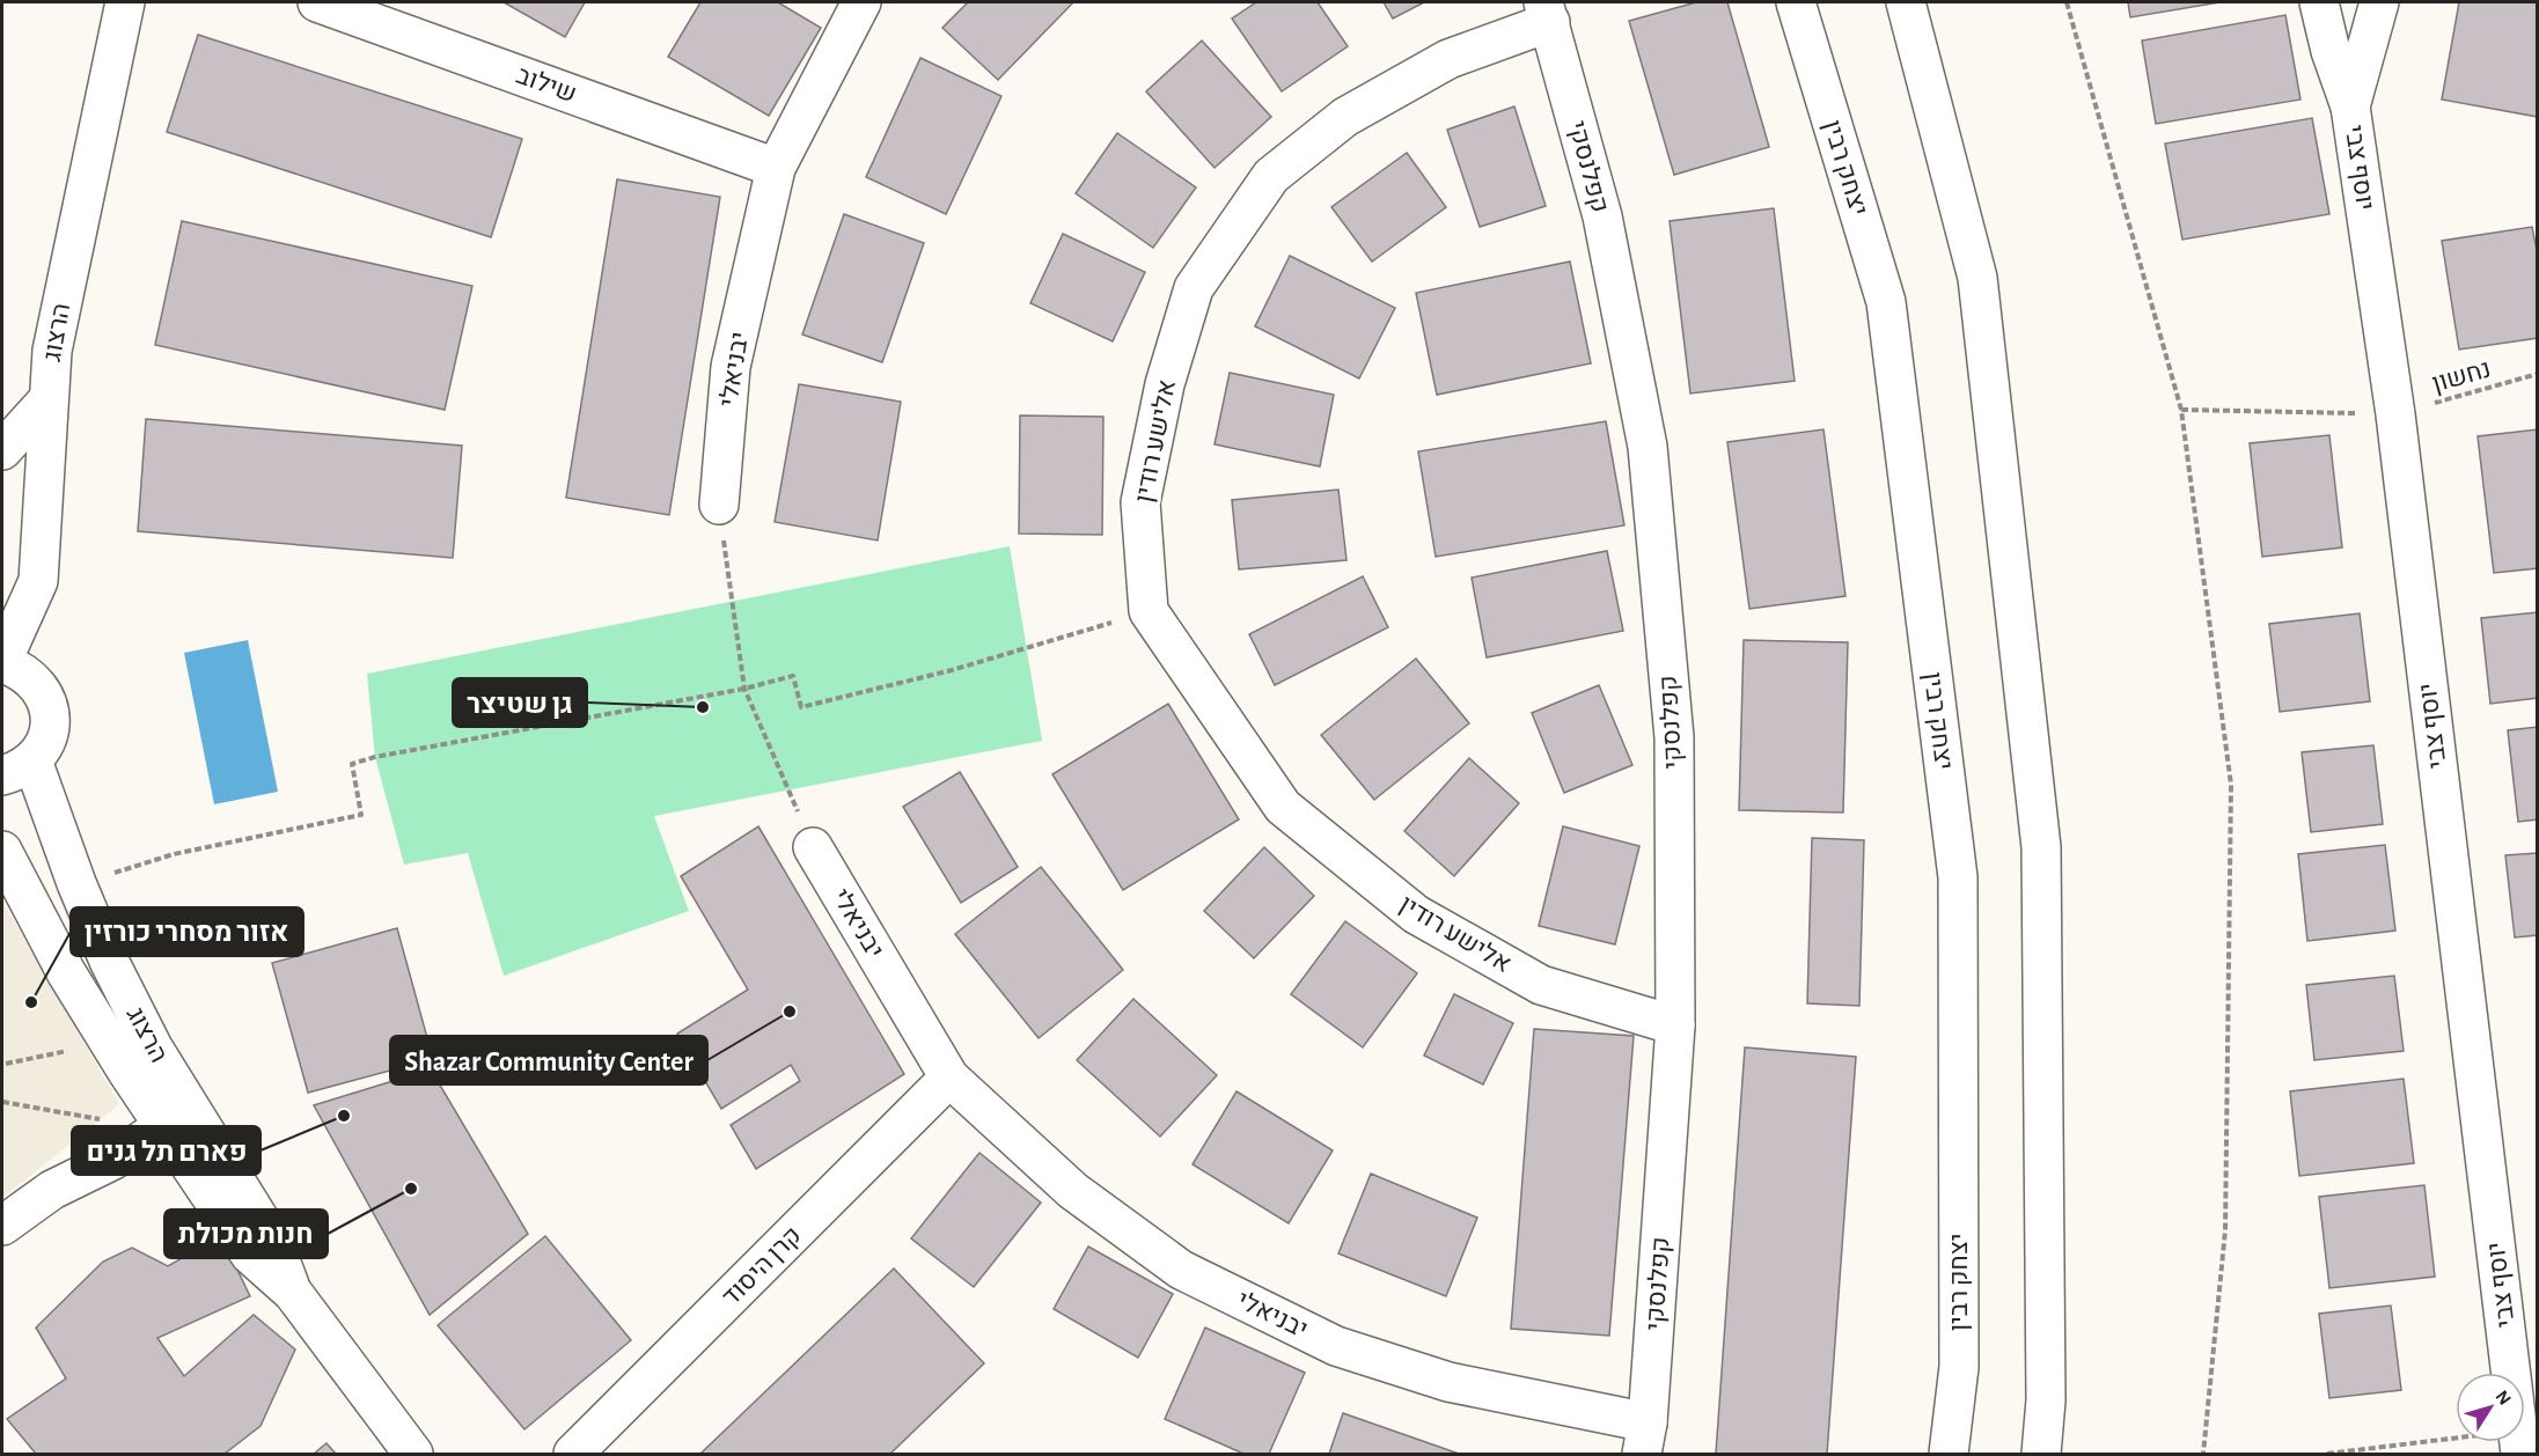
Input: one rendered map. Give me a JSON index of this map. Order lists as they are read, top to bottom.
{
  "streets": {
    "street": [
      "שילוב",
      "קפלנסקי",
      "יצחק רבין",
      "יוסף צבי",
      "הרצוג",
      "יבניאלי",
      "אלישע רודין",
      "קרן היסוד"
    ],
    "path": ["נחשון"]
  },
  "crossings": [
    ["שילוב", "יבניאלי"],
    ["קפלנסקי", "יבניאלי"],
    ["קפלנסקי", "אלישע רודין"],
    ["יוסף צבי", "נחשון"],
    ["יבניאלי", "קרן היסוד"]
  ],
  "places": [
    "גן שטיצר",
    "אזור מסחרי כורזין",
    "Shazar Community Center",
    "פארם תל גנים",
    "חנות מכולת"
  ],
  "north": "top right"
}
